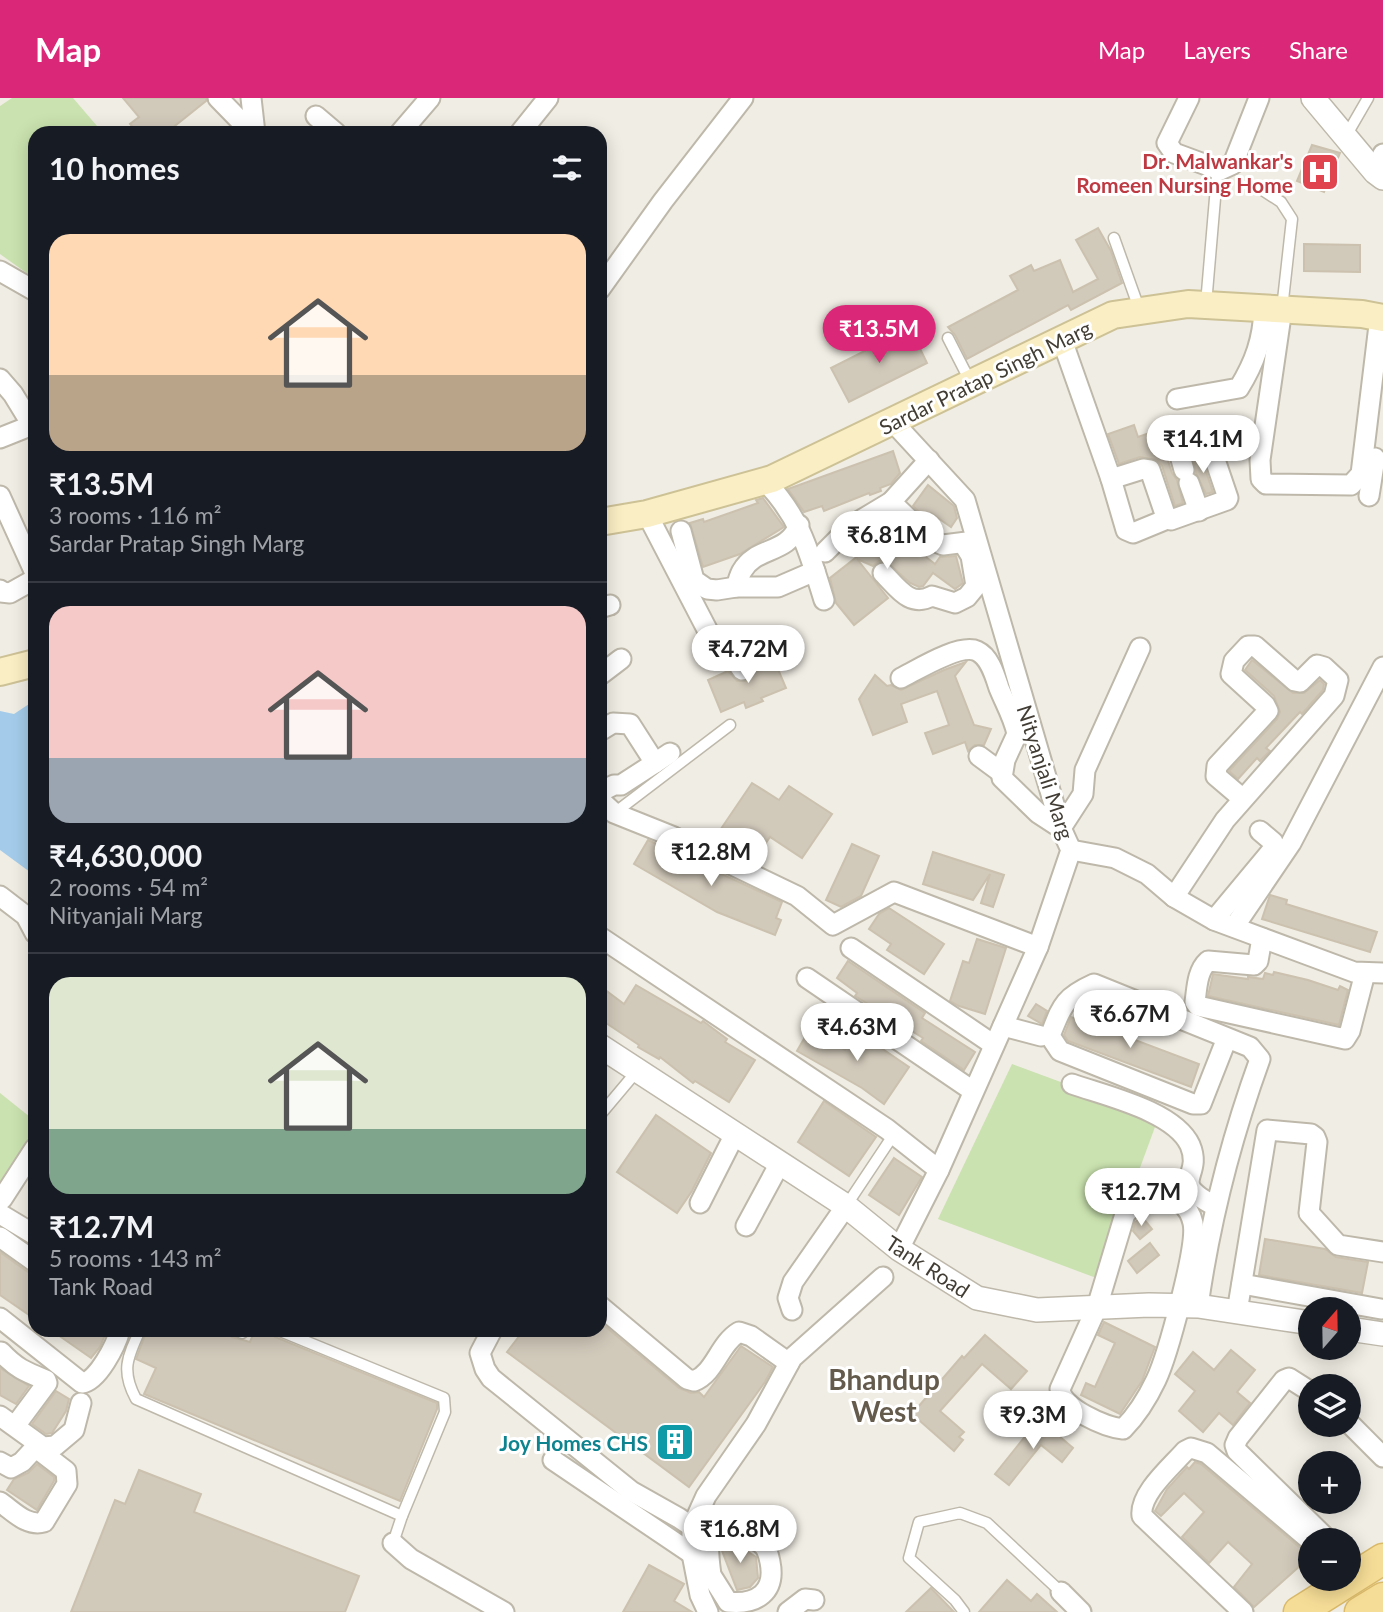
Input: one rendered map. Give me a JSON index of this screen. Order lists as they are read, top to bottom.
{
  "streets": {
    "main road": ["Sardar Pratap Singh Marg"],
    "street": ["Nityanjali Marg", "Tank Road"]
  },
  "crossings": [
    ["Sardar Pratap Singh Marg", "Nityanjali Marg"],
    ["Nityanjali Marg", "Tank Road"]
  ],
  "districts": ["Bhandup West"],
  "places": {
    "hospital": ["Dr. Malwankar's Romeen Nursing Home"],
    "building": ["Joy Homes CHS"]
  },
  "north": "top",
  "page": {
    "header": "Map",
    "nav": ["Map", "Layers", "Share"],
    "heading": "10 homes",
    "list": [
      {
        "name": "₹13.5M",
        "note": "3 rooms · 116 m² · Sardar Pratap Singh Marg"
      },
      {
        "name": "₹4,630,000",
        "note": "2 rooms · 54 m² · Nityanjali Marg"
      },
      {
        "name": "₹12.7M",
        "note": "5 rooms · 143 m² · Tank Road"
      }
    ],
    "price": [
      "₹13.5M",
      "₹14.1M",
      "₹6.81M",
      "₹4.72M",
      "₹12.8M",
      "₹6.67M",
      "₹4.63M",
      "₹12.7M",
      "₹9.3M",
      "₹16.8M"
    ],
    "map_buttons": ["+", "−"]
  }
}
